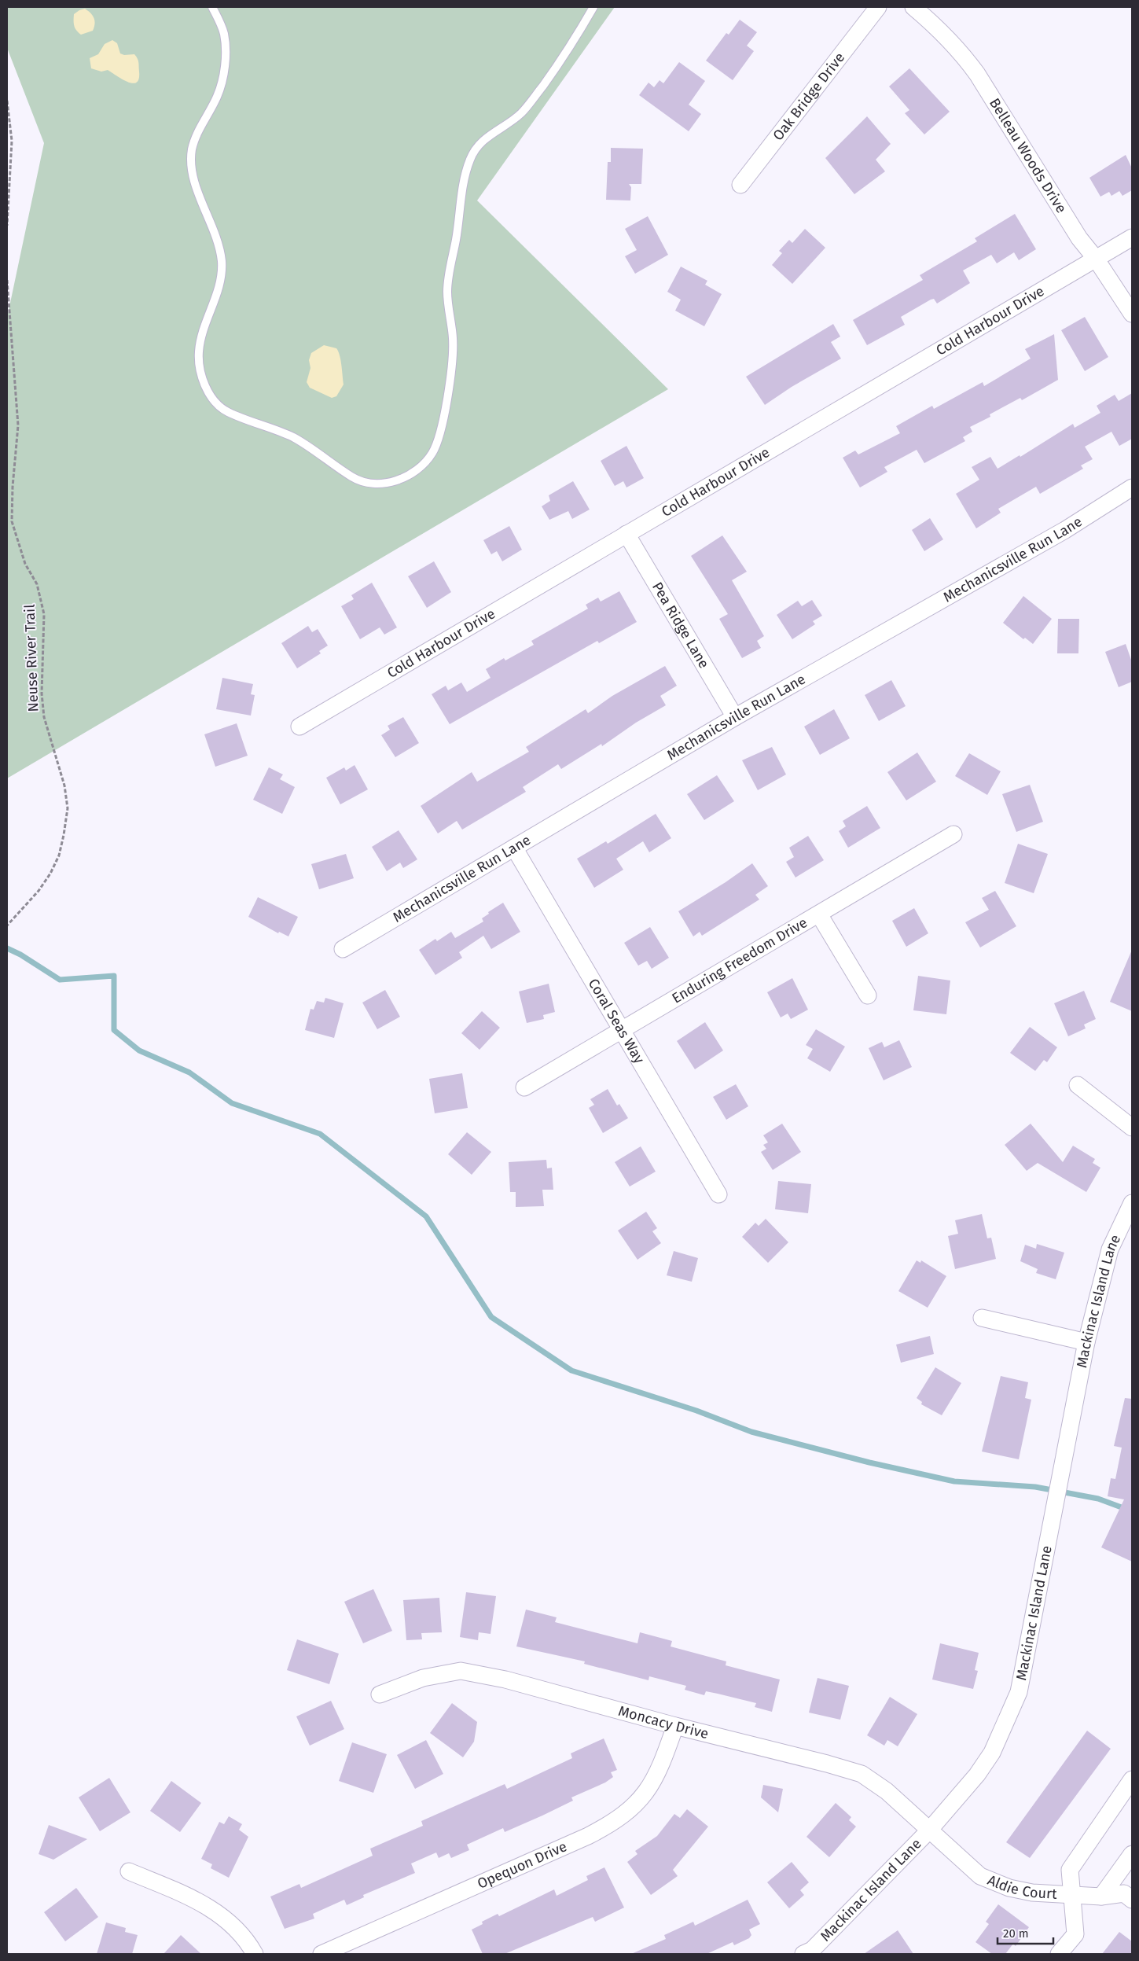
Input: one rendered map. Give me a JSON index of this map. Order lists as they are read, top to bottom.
{
  "streets": {
    "street": [
      "Oak Bridge Drive",
      "Belleau Woods Drive",
      "Cold Harbour Drive",
      "Mechanicsville Run Lane",
      "Pea Ridge Lane",
      "Enduring Freedom Drive",
      "Coral Seas Way",
      "Mackinac Island Lane",
      "Moncacy Drive",
      "Opequon Drive",
      "Aldie Court"
    ],
    "path": ["Neuse River Trail"]
  },
  "crossings": [
    ["Belleau Woods Drive", "Cold Harbour Drive"],
    ["Cold Harbour Drive", "Pea Ridge Lane"],
    ["Mechanicsville Run Lane", "Pea Ridge Lane"],
    ["Mechanicsville Run Lane", "Coral Seas Way"],
    ["Enduring Freedom Drive", "Coral Seas Way"],
    ["Mackinac Island Lane", "Moncacy Drive"],
    ["Mackinac Island Lane", "Aldie Court"],
    ["Moncacy Drive", "Opequon Drive"],
    ["Moncacy Drive", "Aldie Court"]
  ],
  "scale_bar": "20 m"
}
